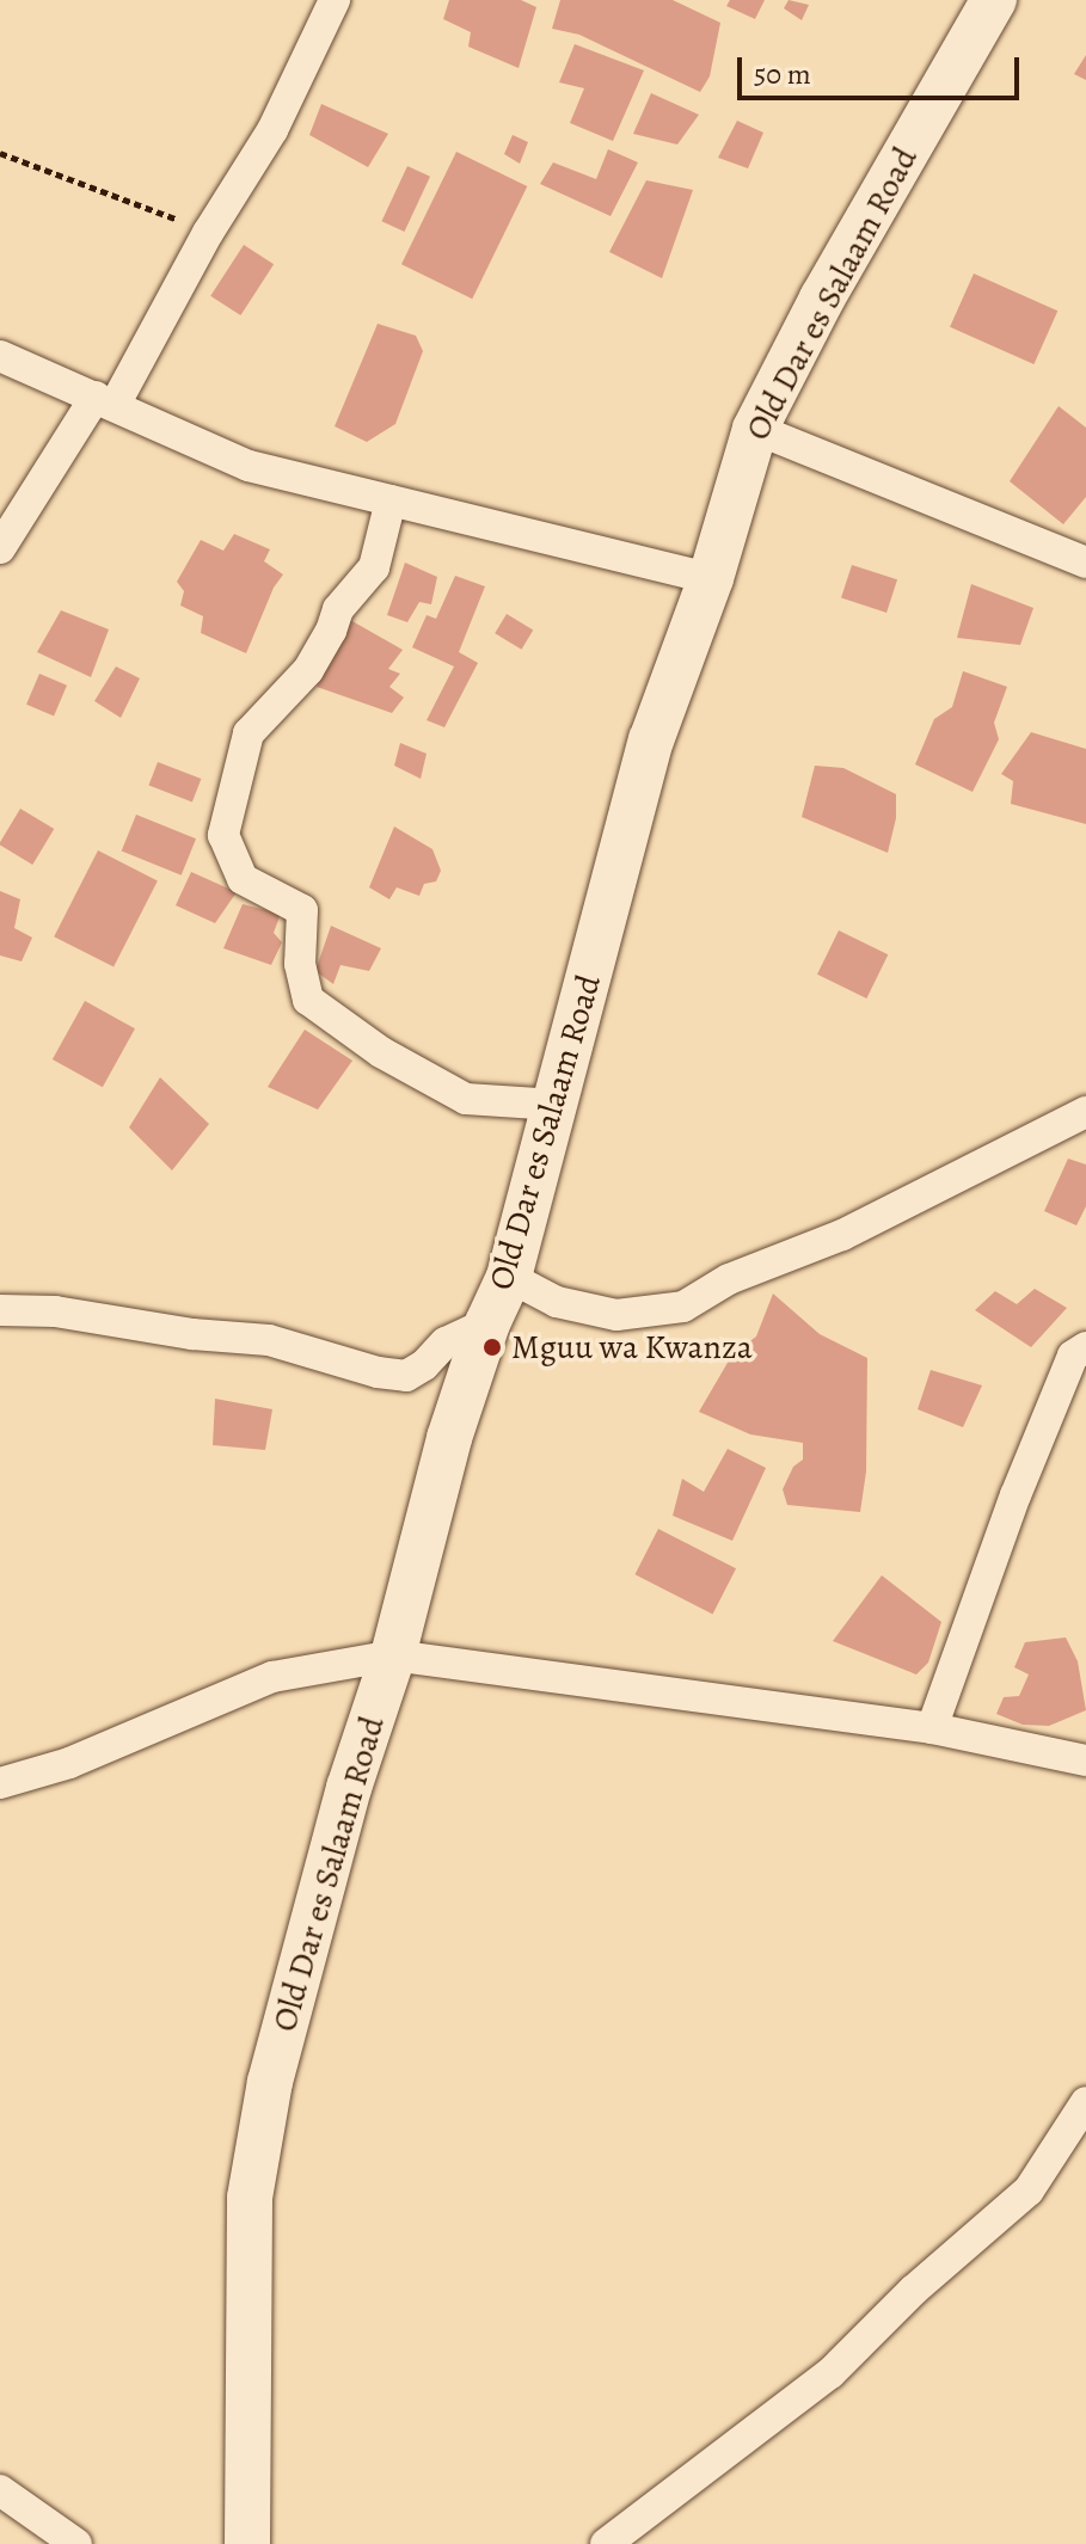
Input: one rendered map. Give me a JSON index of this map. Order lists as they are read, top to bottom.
{
  "streets": {
    "street": ["Old Dar es Salaam Road"]
  },
  "places": ["Mguu wa Kwanza"],
  "scale_bar": "50 m"
}
